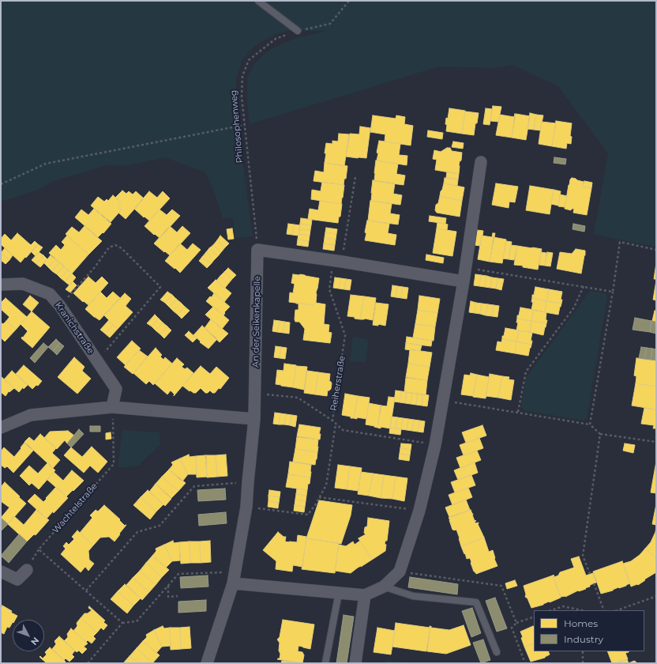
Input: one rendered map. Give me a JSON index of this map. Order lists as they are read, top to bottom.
{
  "streets": {
    "street": ["An der Seikenkapelle", "Kranichstraße"],
    "path": ["Philosophenweg", "Reiherstraße", "Wachtelstraße"]
  },
  "crossings": [
    ["Philosophenweg", "An der Seikenkapelle"],
    ["Kranichstraße", "Wachtelstraße"]
  ],
  "legend": ["Homes", "Industry"],
  "north": "bottom right"
}
